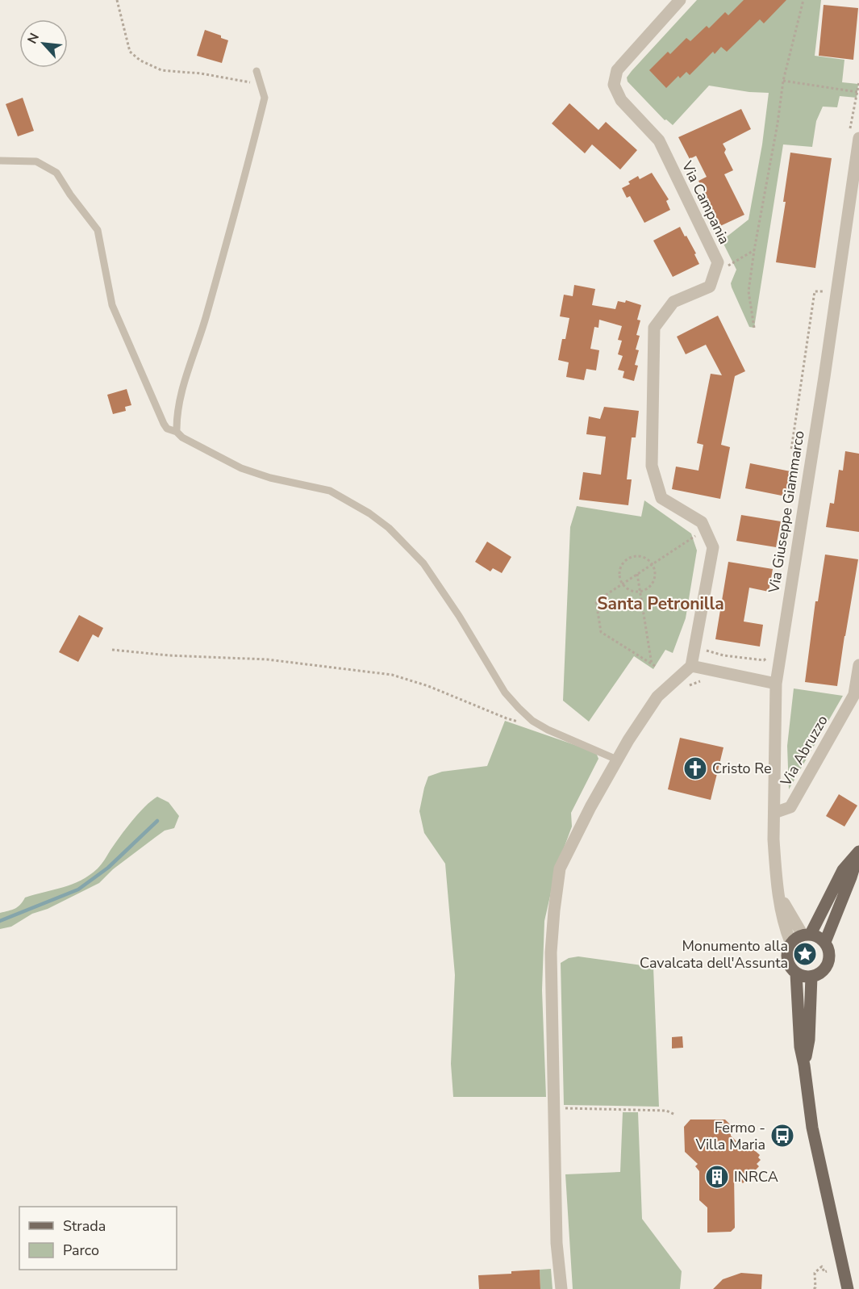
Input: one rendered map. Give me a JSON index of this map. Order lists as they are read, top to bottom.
{
  "streets": {
    "street": ["Via Campania", "Via Giuseppe Giammarco", "Via Abruzzo"]
  },
  "crossings": [
    ["Via Giuseppe Giammarco", "Via Abruzzo"]
  ],
  "districts": ["Santa Petronilla"],
  "places": {
    "church": ["Cristo Re"],
    "place": ["Monumento alla Cavalcata dell'Assunta"],
    "bus stop": ["Fermo - Villa Maria"],
    "building": ["INRCA"]
  },
  "legend": ["Strada", "Parco"],
  "north": "top left"
}
